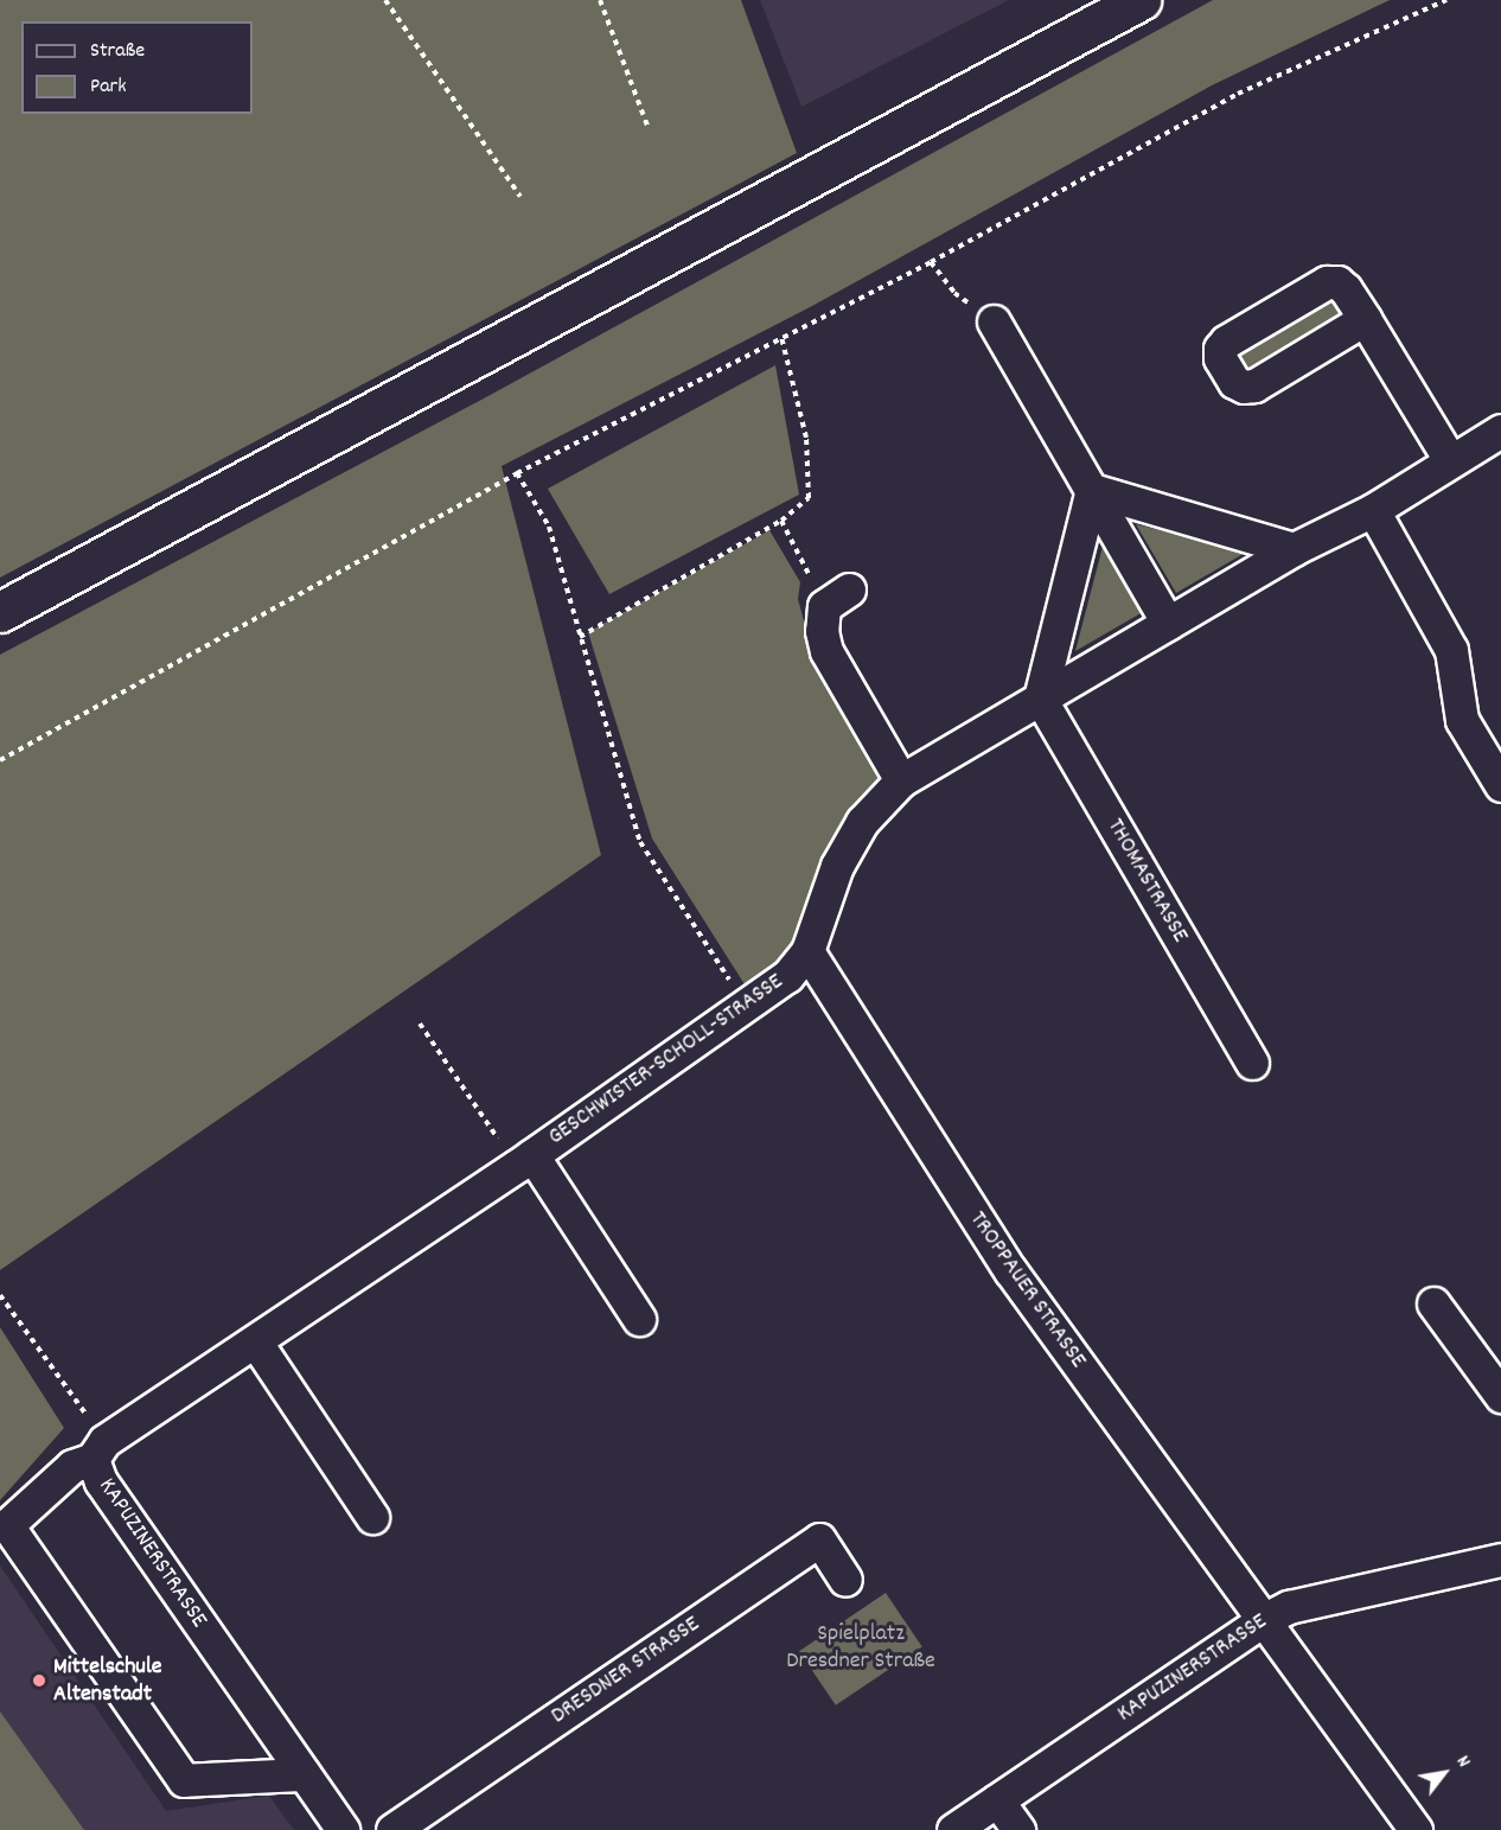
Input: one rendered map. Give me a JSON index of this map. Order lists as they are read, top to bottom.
{
  "streets": {
    "street": [
      "THOMASTRASSE",
      "GESCHWISTER-SCHOLL-STRASSE",
      "TROPPAUER STRASSE",
      "KAPUZINERSTRASSE",
      "DRESDNER STRASSE"
    ]
  },
  "crossings": [
    ["THOMASTRASSE", "GESCHWISTER-SCHOLL-STRASSE"],
    ["GESCHWISTER-SCHOLL-STRASSE", "TROPPAUER STRASSE"],
    ["GESCHWISTER-SCHOLL-STRASSE", "KAPUZINERSTRASSE"],
    ["TROPPAUER STRASSE", "KAPUZINERSTRASSE"]
  ],
  "parks": ["Spielplatz Dresdner Straße"],
  "places": ["Mittelschule Altenstadt"],
  "legend": ["Straße", "Park"],
  "north": "top right"
}
